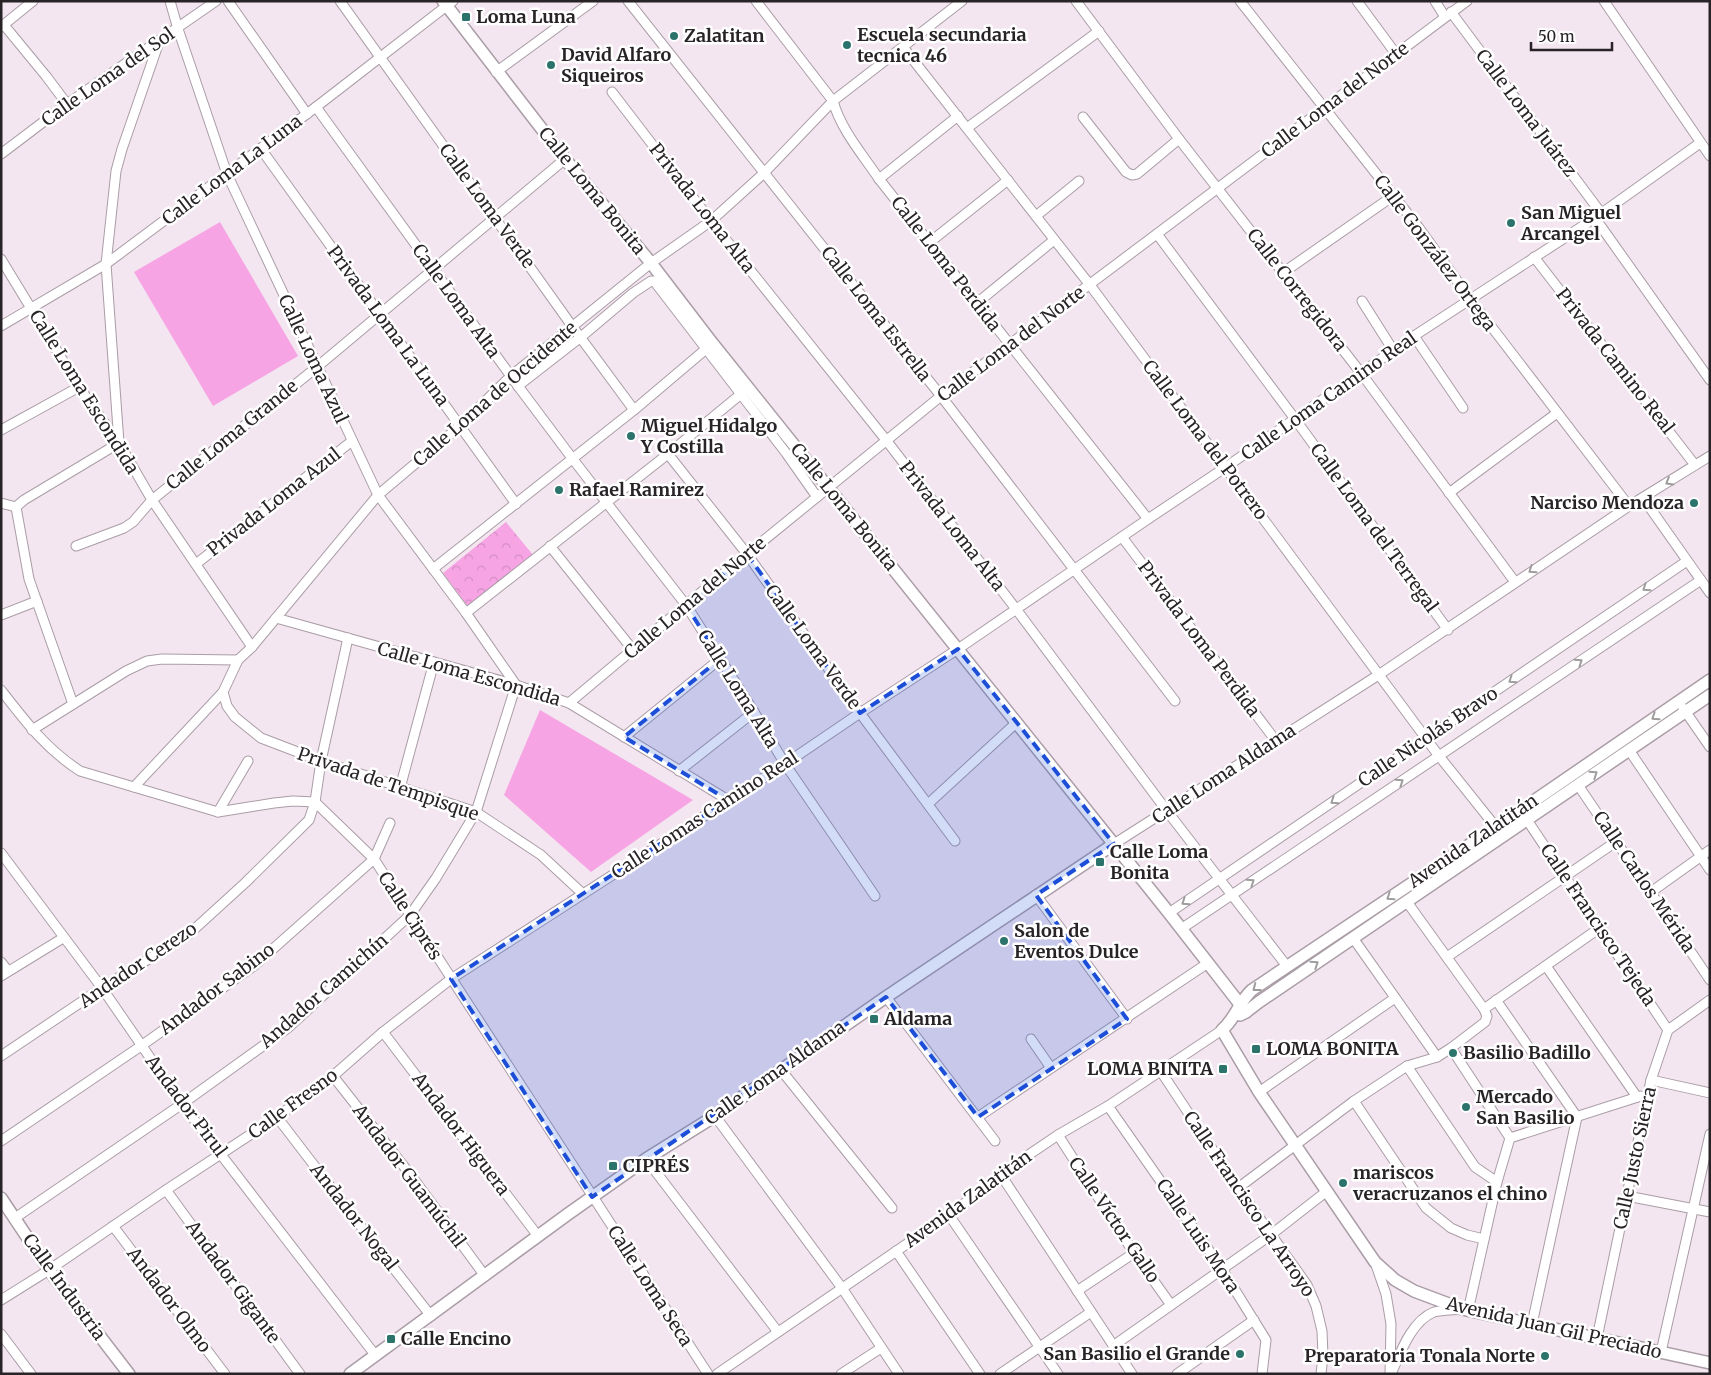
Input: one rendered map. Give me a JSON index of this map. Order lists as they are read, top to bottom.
{
  "streets": {
    "street": [
      "Calle Loma del Sol",
      "Calle Loma del Norte",
      "Calle Loma Juárez",
      "Calle Loma La Luna",
      "Calle Loma Bonita",
      "Calle Loma Verde",
      "Privada Loma Alta",
      "Calle González Ortega",
      "Calle Loma Perdida",
      "Calle Corregidora",
      "Calle Loma Alta",
      "Calle Loma Estrella",
      "Privada Loma La Luna",
      "Calle Loma Azul",
      "Privada Camino Real",
      "Calle Loma Escondida",
      "Calle Loma de Occidente",
      "Calle Loma Camino Real",
      "Calle Loma Grande",
      "Calle Loma del Potrero",
      "Privada Loma Azul",
      "Calle Loma del Terregal",
      "Privada Loma Perdida",
      "Calle Nicolás Bravo",
      "Calle Loma Aldama",
      "Privada de Tempisque",
      "Calle Lomas Camino Real",
      "Avenida Zalatitán",
      "Calle Carlos Mérida",
      "Calle Ciprés",
      "Calle Francisco Tejeda",
      "Andador Cerezo",
      "Andador Sabino",
      "Andador Camichín",
      "Calle Fresno",
      "Andador Pirul",
      "Andador Higuera",
      "Calle Justo Sierra",
      "Andador Guamúchil",
      "Calle Francisco La Arroyo",
      "Andador Nogal",
      "Calle Víctor Gallo",
      "Calle Luis Mora",
      "Andador Gigante",
      "Calle Loma Seca",
      "Calle Industria",
      "Andador Olmo",
      "Avenida Juan Gil Preciado"
    ]
  },
  "crossings": [
    ["Calle Loma del Sol", "Calle Loma Azul"],
    ["Calle Loma del Norte", "Calle Loma Juárez"],
    ["Calle Loma del Norte", "Calle Loma Bonita"],
    ["Calle Loma del Norte", "Calle Loma Verde"],
    ["Calle Loma del Norte", "Privada Loma Alta"],
    ["Calle Loma del Norte", "Calle González Ortega"],
    ["Calle Loma del Norte", "Calle Loma Perdida"],
    ["Calle Loma del Norte", "Calle Corregidora"],
    ["Calle Loma del Norte", "Calle Loma Alta"],
    ["Calle Loma del Norte", "Calle Loma Estrella"],
    ["Calle Loma del Norte", "Calle Loma Escondida"],
    ["Calle Loma del Norte", "Calle Loma del Potrero"],
    ["Calle Loma del Norte", "Calle Loma del Terregal"],
    ["Calle Loma Juárez", "Calle Loma Camino Real"],
    ["Calle Loma La Luna", "Calle Loma Bonita"],
    ["Calle Loma La Luna", "Calle Loma Verde"],
    ["Calle Loma La Luna", "Calle Loma Alta"],
    ["Calle Loma La Luna", "Privada Loma La Luna"],
    ["Calle Loma La Luna", "Calle Loma Azul"],
    ["Calle Loma La Luna", "Calle Loma Escondida"],
    ["Calle Loma Bonita", "Calle Loma de Occidente"],
    ["Calle Loma Bonita", "Calle Loma Camino Real"],
    ["Calle Loma Bonita", "Calle Loma Grande"],
    ["Calle Loma Bonita", "Calle Nicolás Bravo"],
    ["Calle Loma Bonita", "Calle Loma Aldama"],
    ["Calle Loma Bonita", "Calle Lomas Camino Real"],
    ["Calle Loma Bonita", "Avenida Zalatitán"],
    ["Calle Loma Verde", "Calle Loma de Occidente"],
    ["Calle Loma Verde", "Calle Loma Grande"],
    ["Calle Loma Verde", "Calle Lomas Camino Real"],
    ["Privada Loma Alta", "Calle Loma de Occidente"],
    ["Privada Loma Alta", "Calle Loma Camino Real"],
    ["Privada Loma Alta", "Calle Nicolás Bravo"],
    ["Privada Loma Alta", "Calle Loma Aldama"],
    ["Privada Loma Alta", "Avenida Zalatitán"],
    ["Calle González Ortega", "Calle Loma Camino Real"],
    ["Calle González Ortega", "Calle Loma Aldama"],
    ["Calle Loma Perdida", "Calle Loma de Occidente"],
    ["Calle Loma Perdida", "Calle Loma Camino Real"],
    ["Calle Corregidora", "Calle Loma Camino Real"],
    ["Calle Corregidora", "Calle Loma Aldama"],
    ["Calle Loma Alta", "Calle Loma de Occidente"],
    ["Calle Loma Alta", "Calle Loma Grande"],
    ["Calle Loma Alta", "Calle Lomas Camino Real"],
    ["Calle Loma Estrella", "Calle Loma de Occidente"],
    ["Calle Loma Estrella", "Calle Loma Camino Real"],
    ["Privada Loma La Luna", "Calle Loma de Occidente"],
    ["Privada Loma La Luna", "Calle Loma Grande"],
    ["Calle Loma Azul", "Calle Loma Escondida"],
    ["Calle Loma Azul", "Calle Loma de Occidente"],
    ["Calle Loma Azul", "Calle Loma Grande"],
    ["Calle Loma Azul", "Privada Loma Azul"],
    ["Calle Loma Azul", "Andador Camichín"],
    ["Privada Camino Real", "Calle Loma Camino Real"],
    ["Privada Camino Real", "Calle Loma Aldama"],
    ["Calle Loma Escondida", "Calle Loma de Occidente"],
    ["Calle Loma Escondida", "Calle Loma Grande"],
    ["Calle Loma Escondida", "Privada Loma Azul"],
    ["Calle Loma Escondida", "Calle Lomas Camino Real"],
    ["Calle Loma Escondida", "Andador Camichín"],
    ["Calle Loma de Occidente", "Calle Loma del Potrero"],
    ["Calle Loma de Occidente", "Privada de Tempisque"],
    ["Calle Loma Camino Real", "Calle Loma del Potrero"],
    ["Calle Loma Camino Real", "Calle Loma del Terregal"],
    ["Calle Loma Camino Real", "Privada Loma Perdida"],
    ["Calle Loma Camino Real", "Calle Lomas Camino Real"],
    ["Calle Loma del Potrero", "Calle Nicolás Bravo"],
    ["Calle Loma del Potrero", "Calle Loma Aldama"],
    ["Calle Loma del Potrero", "Avenida Zalatitán"],
    ["Calle Loma del Terregal", "Calle Loma Aldama"],
    ["Privada Loma Perdida", "Calle Loma Aldama"],
    ["Calle Loma Aldama", "Calle Ciprés"],
    ["Calle Loma Aldama", "Calle Loma Seca"],
    ["Privada de Tempisque", "Calle Lomas Camino Real"],
    ["Privada de Tempisque", "Andador Camichín"],
    ["Calle Lomas Camino Real", "Calle Ciprés"],
    ["Calle Lomas Camino Real", "Calle Fresno"],
    ["Avenida Zalatitán", "Calle Carlos Mérida"],
    ["Avenida Zalatitán", "Calle Francisco Tejeda"],
    ["Avenida Zalatitán", "Calle Francisco La Arroyo"],
    ["Avenida Zalatitán", "Calle Víctor Gallo"],
    ["Avenida Zalatitán", "Calle Luis Mora"],
    ["Avenida Zalatitán", "Avenida Juan Gil Preciado"],
    ["Calle Ciprés", "Andador Cerezo"],
    ["Calle Ciprés", "Andador Sabino"],
    ["Calle Ciprés", "Andador Camichín"],
    ["Calle Ciprés", "Calle Fresno"],
    ["Calle Ciprés", "Calle Loma Seca"],
    ["Calle Francisco Tejeda", "Calle Justo Sierra"],
    ["Andador Cerezo", "Andador Pirul"],
    ["Andador Sabino", "Andador Pirul"],
    ["Andador Camichín", "Andador Pirul"],
    ["Andador Camichín", "Calle Industria"],
    ["Calle Fresno", "Andador Pirul"],
    ["Calle Fresno", "Andador Higuera"],
    ["Calle Fresno", "Andador Guamúchil"],
    ["Calle Fresno", "Andador Nogal"],
    ["Calle Fresno", "Andador Gigante"],
    ["Calle Fresno", "Calle Industria"],
    ["Calle Fresno", "Andador Olmo"],
    ["Calle Justo Sierra", "Avenida Juan Gil Preciado"]
  ],
  "places": {
    "transit": [
      "Loma Luna",
      "Calle Loma Bonita",
      "Aldama",
      "LOMA BONITA",
      "LOMA BINITA",
      "CIPRÉS",
      "Calle Encino"
    ],
    "other": [
      "Zalatitan",
      "Escuela secundaria tecnica 46",
      "David Alfaro Siqueiros",
      "San Miguel Arcangel",
      "Miguel Hidalgo Y Costilla",
      "Rafael Ramirez",
      "Narciso Mendoza",
      "Salon de Eventos Dulce",
      "Basilio Badillo",
      "Mercado San Basilio",
      "mariscos veracruzanos el chino",
      "San Basilio el Grande",
      "Preparatoria Tonala Norte"
    ]
  },
  "scale_bar": "50 m"
}
